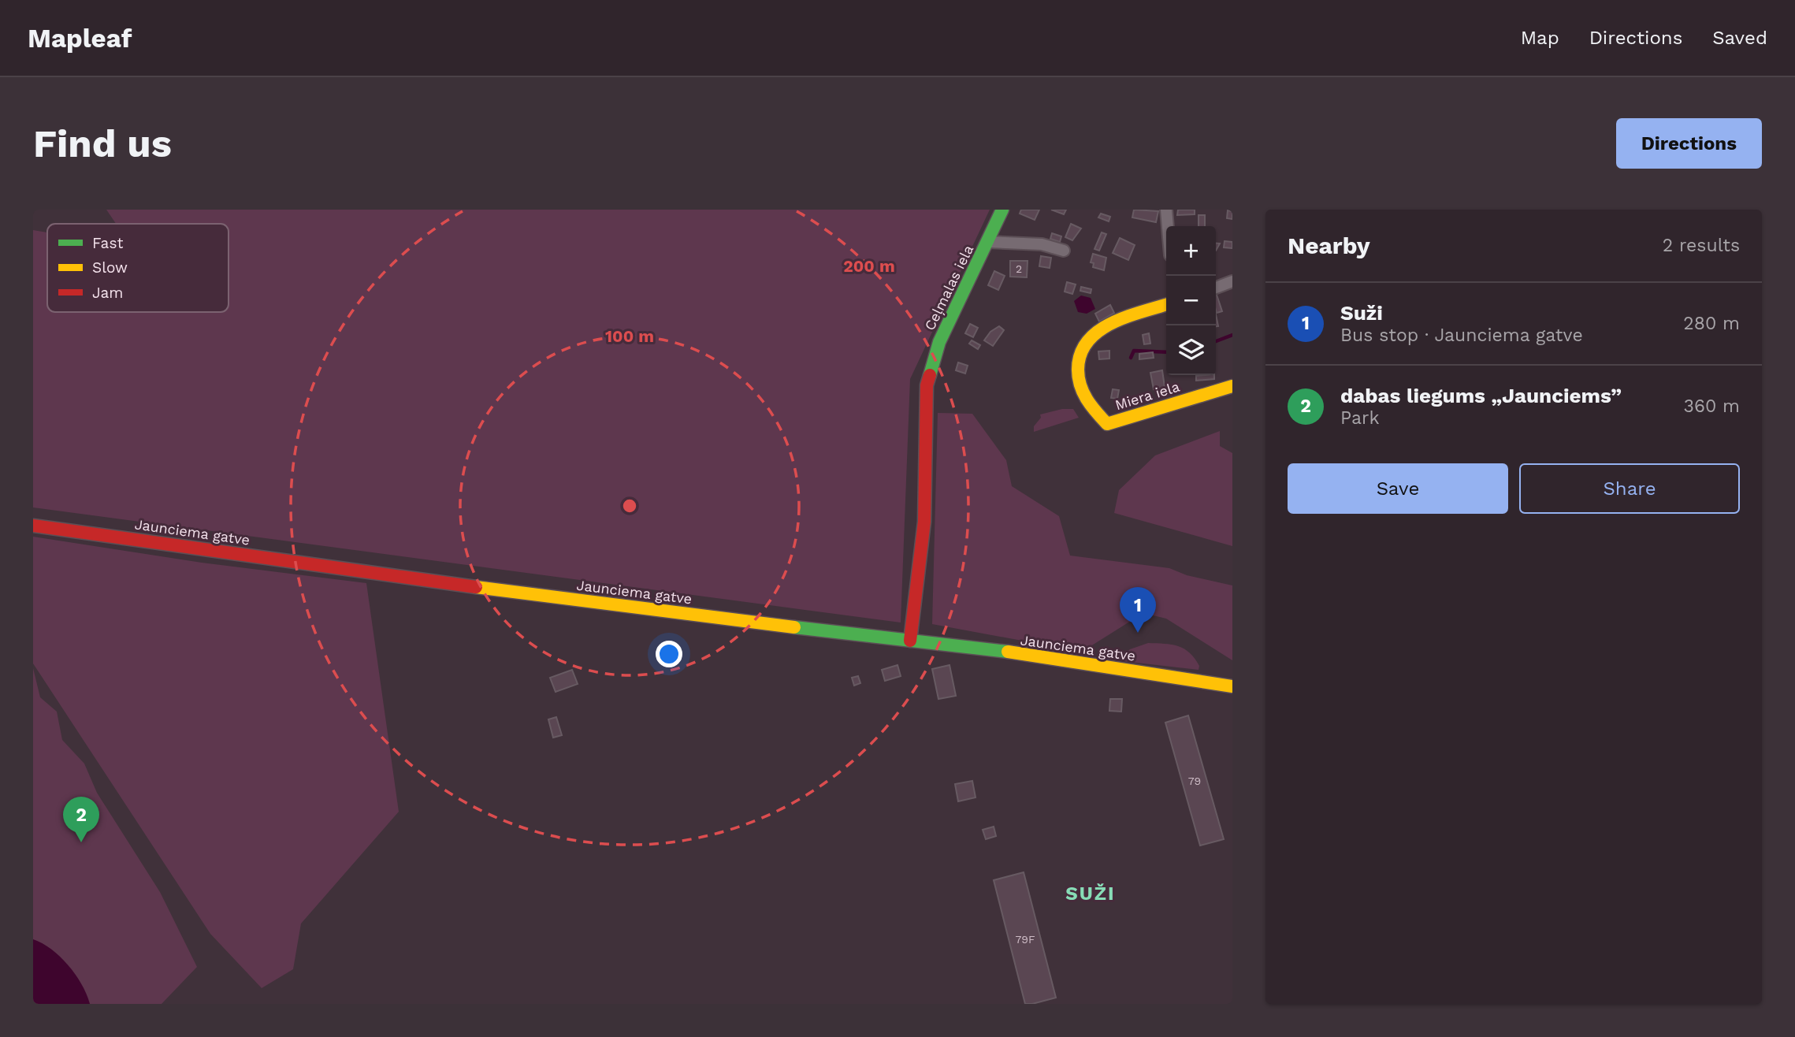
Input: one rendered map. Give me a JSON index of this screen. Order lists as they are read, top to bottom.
{
  "streets": {
    "main road": ["Ceļmalas iela", "Miera iela", "Jaunciema gatve"]
  },
  "crossings": [
    ["Ceļmalas iela", "Jaunciema gatve"]
  ],
  "districts": ["SUŽI"],
  "house_numbers": ["2", "79", "79F"],
  "legend": ["Fast", "Slow", "Jam"],
  "page": {
    "header": "Mapleaf",
    "nav": ["Map", "Directions", "Saved"],
    "buttons": [
      "Directions",
      ["Save", "Share"]
    ],
    "title": "Find us",
    "heading": ["Nearby", "2 results"],
    "map_buttons": ["+", "−"],
    "list": [
      {
        "mark": "1",
        "name": "Suži",
        "note": "Bus stop · Jaunciema gatve",
        "value": "280 m"
      },
      {
        "mark": "2",
        "name": "dabas liegums „Jaunciems”",
        "note": "Park",
        "value": "360 m"
      }
    ],
    "pins": ["1", "2"]
  },
  "rings": ["200 m", "100 m"]
}
